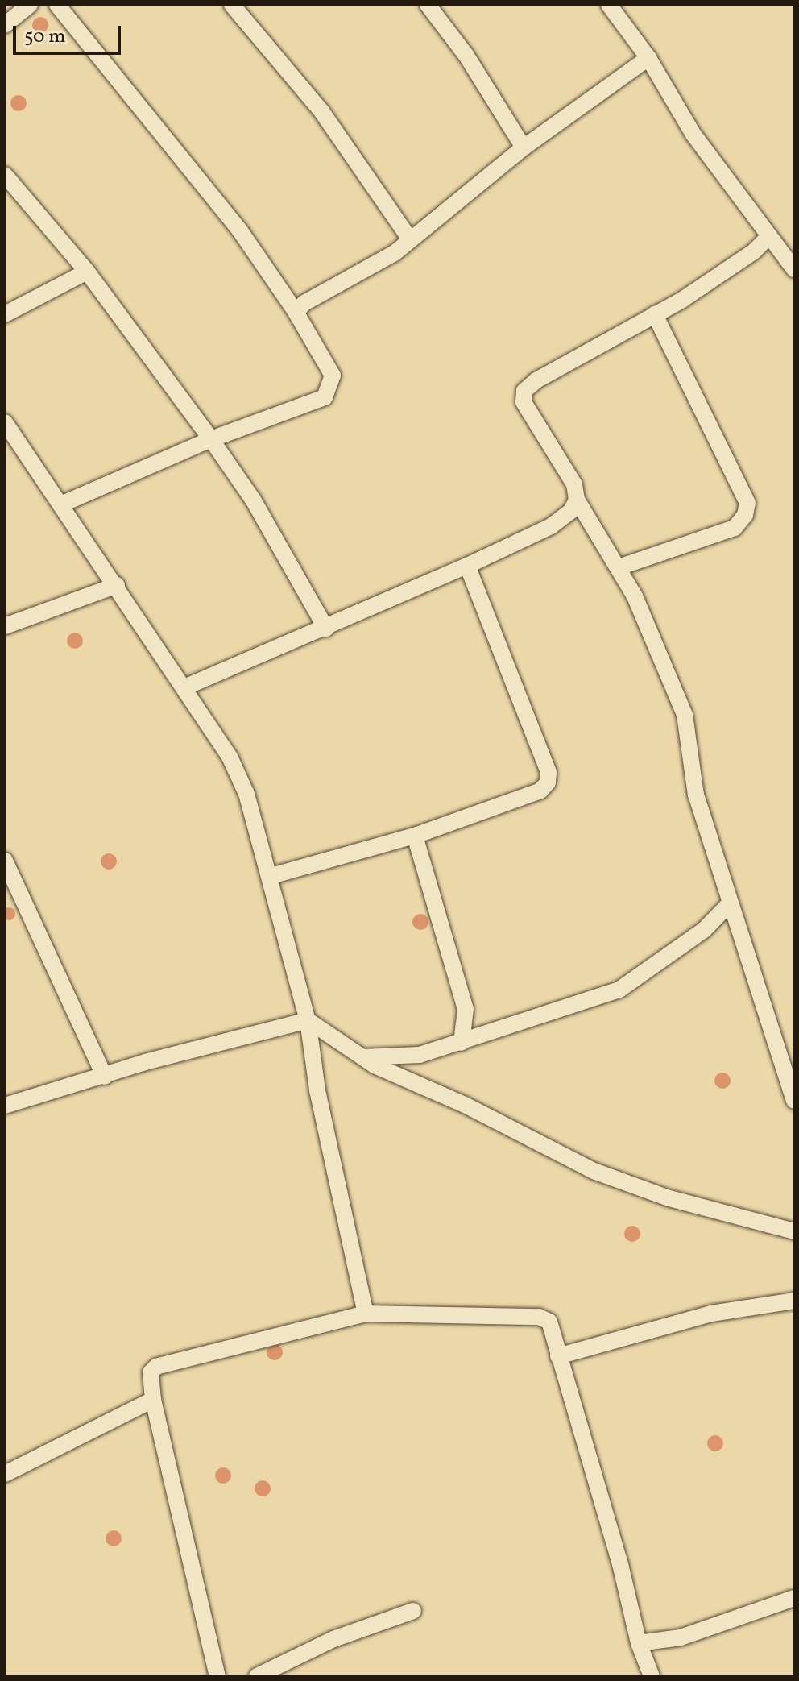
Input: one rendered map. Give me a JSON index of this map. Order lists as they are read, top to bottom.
{
  "scale_bar": "50 m"
}
